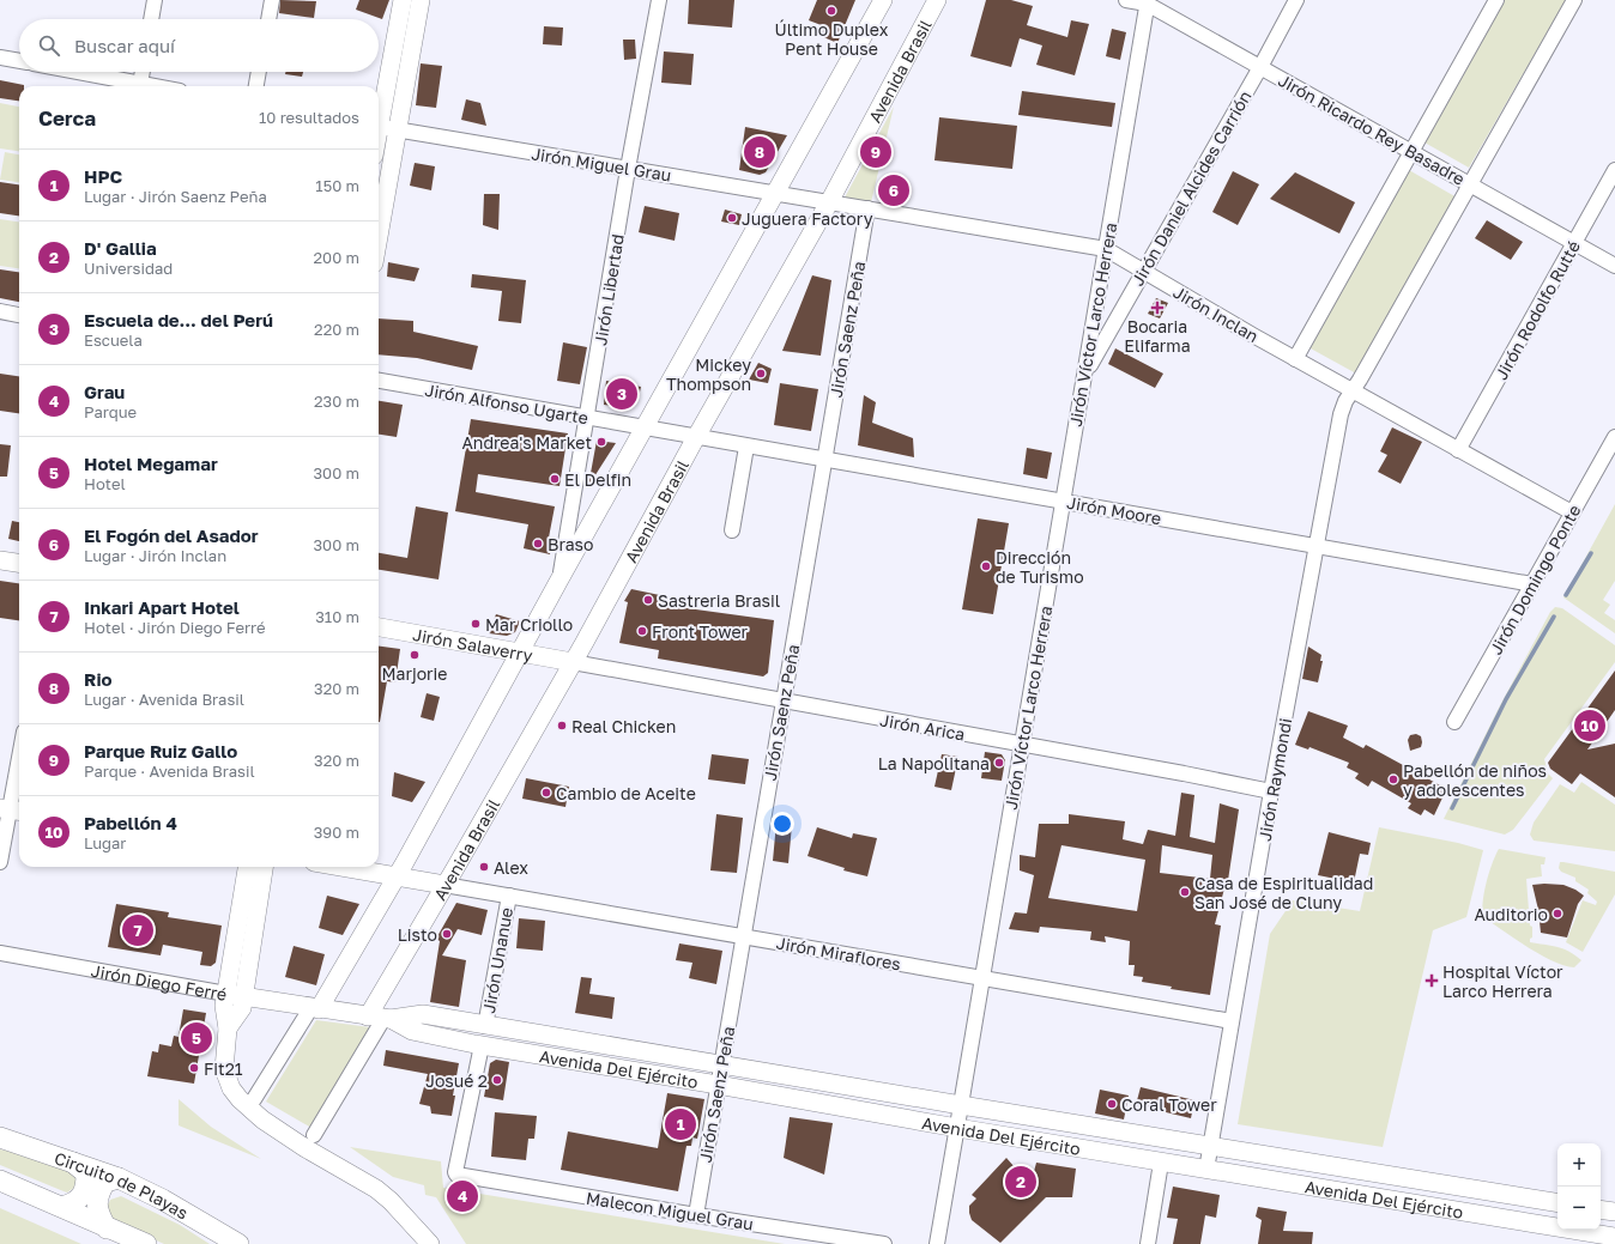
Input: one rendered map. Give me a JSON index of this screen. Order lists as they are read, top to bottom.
{
  "streets": {
    "highway": ["Circuito de Playas"],
    "main road": [
      "Avenida Brasil",
      "Jirón Salaverry",
      "Jirón Diego Ferré",
      "Avenida Del Ejército"
    ],
    "street": [
      "Jirón Ricardo Rey Basadre",
      "Jirón Miguel Grau",
      "Jirón Daniel Alcides Carrión",
      "Jirón Libertad",
      "Jirón Rodolfo Rutté",
      "Jirón Inclan",
      "Jirón Víctor Larco Herrera",
      "Jirón Saenz Peña",
      "Jirón Alfonso Ugarte",
      "Jirón Moore",
      "Jirón Domingo Ponte",
      "Jirón Arica",
      "Jirón Raymondi",
      "Jirón Miraflores",
      "Jirón Unanue",
      "Malecon Miguel Grau"
    ]
  },
  "crossings": [
    ["Avenida Brasil", "Jirón Miguel Grau"],
    ["Avenida Brasil", "Jirón Inclan"],
    ["Avenida Brasil", "Jirón Alfonso Ugarte"],
    ["Avenida Brasil", "Jirón Moore"],
    ["Avenida Brasil", "Jirón Salaverry"],
    ["Avenida Brasil", "Jirón Arica"],
    ["Avenida Brasil", "Jirón Miraflores"],
    ["Avenida Brasil", "Avenida Del Ejército"],
    ["Jirón Ricardo Rey Basadre", "Jirón Daniel Alcides Carrión"],
    ["Jirón Ricardo Rey Basadre", "Jirón Rodolfo Rutté"],
    ["Jirón Ricardo Rey Basadre", "Jirón Víctor Larco Herrera"],
    ["Jirón Ricardo Rey Basadre", "Jirón Raymondi"],
    ["Jirón Miguel Grau", "Jirón Libertad"],
    ["Jirón Miguel Grau", "Jirón Inclan"],
    ["Jirón Daniel Alcides Carrión", "Jirón Inclan"],
    ["Jirón Daniel Alcides Carrión", "Jirón Víctor Larco Herrera"],
    ["Jirón Libertad", "Jirón Alfonso Ugarte"],
    ["Jirón Rodolfo Rutté", "Jirón Inclan"],
    ["Jirón Inclan", "Jirón Víctor Larco Herrera"],
    ["Jirón Inclan", "Jirón Saenz Peña"],
    ["Jirón Inclan", "Jirón Domingo Ponte"],
    ["Jirón Inclan", "Jirón Raymondi"],
    ["Jirón Víctor Larco Herrera", "Jirón Moore"],
    ["Jirón Víctor Larco Herrera", "Jirón Arica"],
    ["Jirón Víctor Larco Herrera", "Jirón Miraflores"],
    ["Jirón Víctor Larco Herrera", "Avenida Del Ejército"],
    ["Jirón Saenz Peña", "Jirón Moore"],
    ["Jirón Saenz Peña", "Jirón Arica"],
    ["Jirón Saenz Peña", "Jirón Miraflores"],
    ["Jirón Saenz Peña", "Avenida Del Ejército"],
    ["Jirón Saenz Peña", "Malecon Miguel Grau"],
    ["Jirón Alfonso Ugarte", "Jirón Moore"],
    ["Jirón Moore", "Jirón Domingo Ponte"],
    ["Jirón Moore", "Jirón Raymondi"],
    ["Jirón Salaverry", "Jirón Arica"],
    ["Jirón Arica", "Jirón Raymondi"],
    ["Jirón Raymondi", "Jirón Miraflores"],
    ["Jirón Raymondi", "Avenida Del Ejército"],
    ["Jirón Miraflores", "Jirón Unanue"],
    ["Jirón Unanue", "Avenida Del Ejército"],
    ["Jirón Diego Ferré", "Avenida Del Ejército"],
    ["Avenida Del Ejército", "Malecon Miguel Grau"]
  ],
  "places": {
    "other": [
      "Último Duplex Pent House",
      "Juguera Factory",
      "Mickey Thompson",
      "Andrea's Market",
      "El Delfin",
      "Braso",
      "Dirección de Turismo",
      "Sastreria Brasil",
      "Mar Criollo",
      "Front Tower",
      "Marjorie",
      "Real Chicken",
      "La Napolitana",
      "Pabellón de niños y adolescentes",
      "Cambio de Aceite",
      "Alex",
      "Casa de Espiritualidad San José de Cluny",
      "Auditorio",
      "Listo",
      "Fit21",
      "Josué 2",
      "Coral Tower"
    ],
    "health": ["Bocaria Elifarma", "Hospital Víctor Larco Herrera"]
  },
  "page": {
    "search": "Buscar aquí",
    "heading": ["Cerca", "10 resultados"],
    "pins": [
      "8",
      "9",
      "6",
      "3",
      "10",
      "7",
      "5",
      "1",
      "2",
      "4"
    ],
    "list": [
      {
        "mark": "1",
        "name": "HPC",
        "note": "Lugar · Jirón Saenz Peña",
        "value": "150 m"
      },
      {
        "mark": "2",
        "name": "D' Gallia",
        "note": "Universidad",
        "value": "200 m"
      },
      {
        "mark": "3",
        "name": "Escuela de... del Perú",
        "note": "Escuela",
        "value": "220 m"
      },
      {
        "mark": "4",
        "name": "Grau",
        "note": "Parque",
        "value": "230 m"
      },
      {
        "mark": "5",
        "name": "Hotel Megamar",
        "note": "Hotel",
        "value": "300 m"
      },
      {
        "mark": "6",
        "name": "El Fogón del Asador",
        "note": "Lugar · Jirón Inclan",
        "value": "300 m"
      },
      {
        "mark": "7",
        "name": "Inkari Apart Hotel",
        "note": "Hotel · Jirón Diego Ferré",
        "value": "310 m"
      },
      {
        "mark": "8",
        "name": "Rio",
        "note": "Lugar · Avenida Brasil",
        "value": "320 m"
      },
      {
        "mark": "9",
        "name": "Parque Ruiz Gallo",
        "note": "Parque · Avenida Brasil",
        "value": "320 m"
      },
      {
        "mark": "10",
        "name": "Pabellón 4",
        "note": "Lugar",
        "value": "390 m"
      }
    ],
    "map_buttons": ["+", "−"]
  }
}
